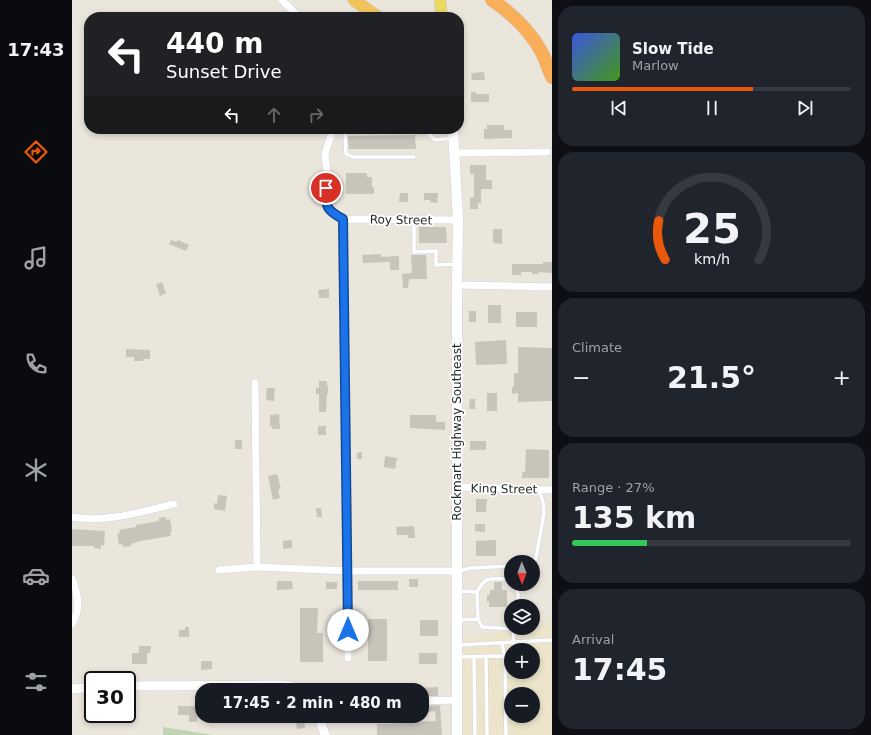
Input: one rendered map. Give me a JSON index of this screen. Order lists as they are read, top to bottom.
{
  "streets": {
    "main road": ["Rockmart Highway Southeast"],
    "street": ["Roy Street", "King Street"]
  },
  "crossings": [
    ["Roy Street", "Rockmart Highway Southeast"],
    ["Rockmart Highway Southeast", "King Street"]
  ],
  "north": "bottom",
  "page": {
    "tabs": "17:43",
    "turn": ["440 m", "Sunset Drive"],
    "song": ["Slow Tide", "Marlow"],
    "tile": [
      "Climate",
      ["Range · 27%", "135 km"],
      ["Arrival", "17:45"]
    ],
    "heat": ["−", "21.5°", "+"],
    "map_buttons": ["+", "−"],
    "limit": "30",
    "trip": "17:45 · 2 min · 480 m",
    "gauge": ["25", "km/h"]
  }
}
